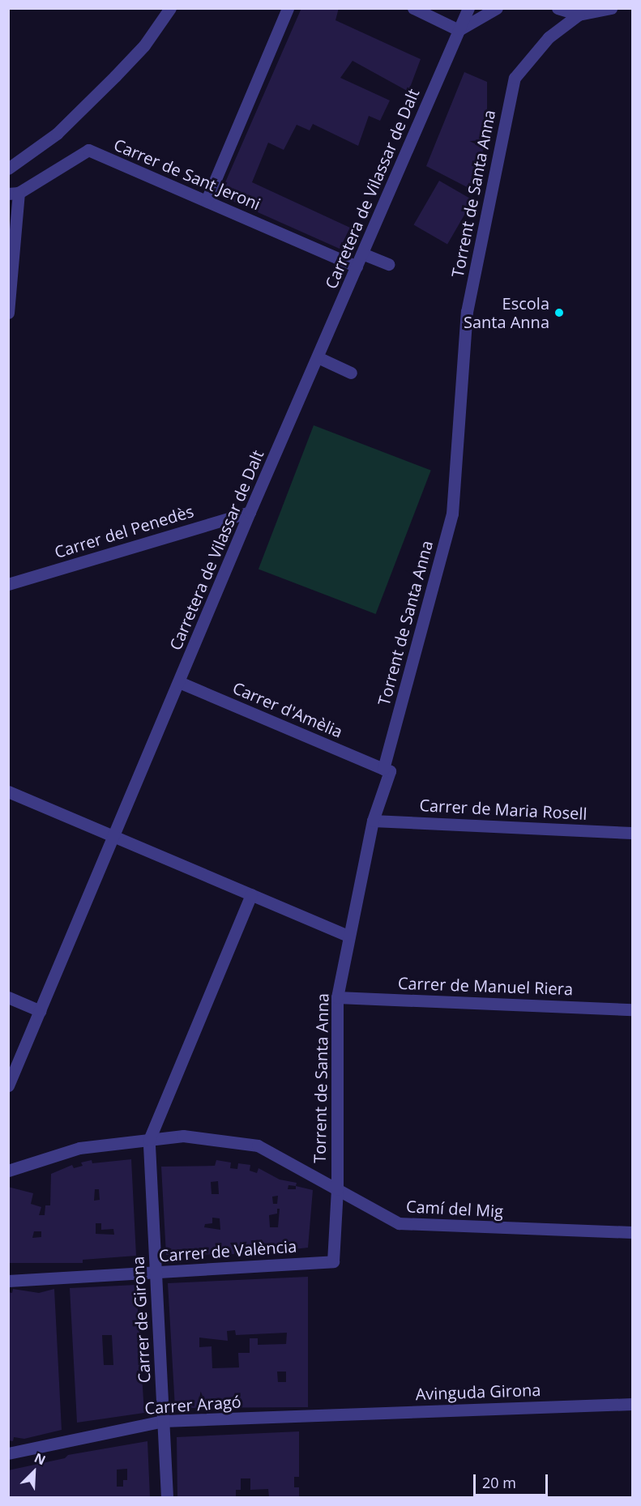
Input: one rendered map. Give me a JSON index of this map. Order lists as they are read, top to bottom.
{
  "streets": {
    "street": [
      "Carrer de Sant Jeroni",
      "Carretera de Vilassar de Dalt",
      "Torrent de Santa Anna",
      "Carrer del Penedès",
      "Carrer d'Amèlia",
      "Carrer de Maria Rosell",
      "Carrer de Manuel Riera",
      "Camí del Mig",
      "Carrer de València",
      "Carrer de Girona",
      "Avinguda Girona",
      "Carrer Aragó"
    ]
  },
  "crossings": [
    ["Carrer de Sant Jeroni", "Carretera de Vilassar de Dalt"],
    ["Carretera de Vilassar de Dalt", "Carrer del Penedès"],
    ["Carretera de Vilassar de Dalt", "Carrer d'Amèlia"],
    ["Torrent de Santa Anna", "Carrer d'Amèlia"],
    ["Torrent de Santa Anna", "Carrer de Maria Rosell"],
    ["Torrent de Santa Anna", "Carrer de Manuel Riera"],
    ["Torrent de Santa Anna", "Camí del Mig"],
    ["Torrent de Santa Anna", "Carrer de València"],
    ["Camí del Mig", "Carrer de Girona"],
    ["Carrer de València", "Carrer de Girona"],
    ["Carrer de Girona", "Carrer Aragó"],
    ["Avinguda Girona", "Carrer Aragó"]
  ],
  "places": ["Escola Santa Anna"],
  "scale_bar": "20 m",
  "north": "top right"
}
